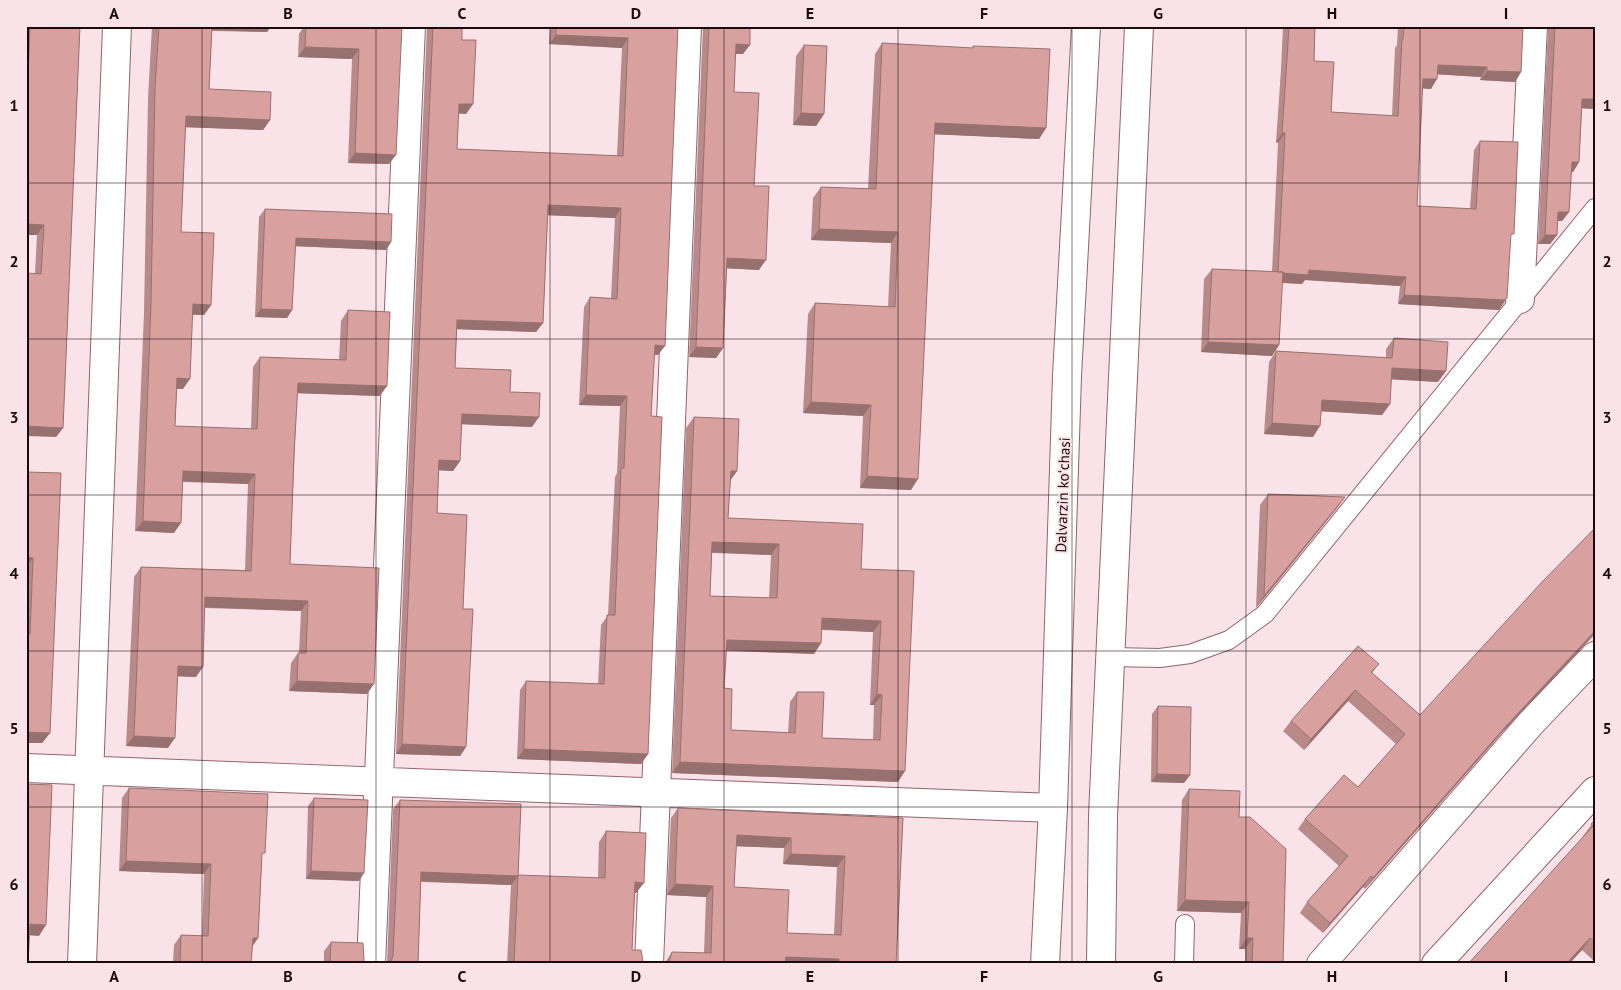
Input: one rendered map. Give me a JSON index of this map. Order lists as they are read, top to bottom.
{
  "streets": {
    "street": ["Dalvarzin koʻchasi"]
  },
  "grid": {
    "columns": [
      "A",
      "B",
      "C",
      "D",
      "E",
      "F",
      "G",
      "H",
      "I"
    ],
    "rows": [
      "1",
      "2",
      "3",
      "4",
      "5",
      "6"
    ]
  }
}
